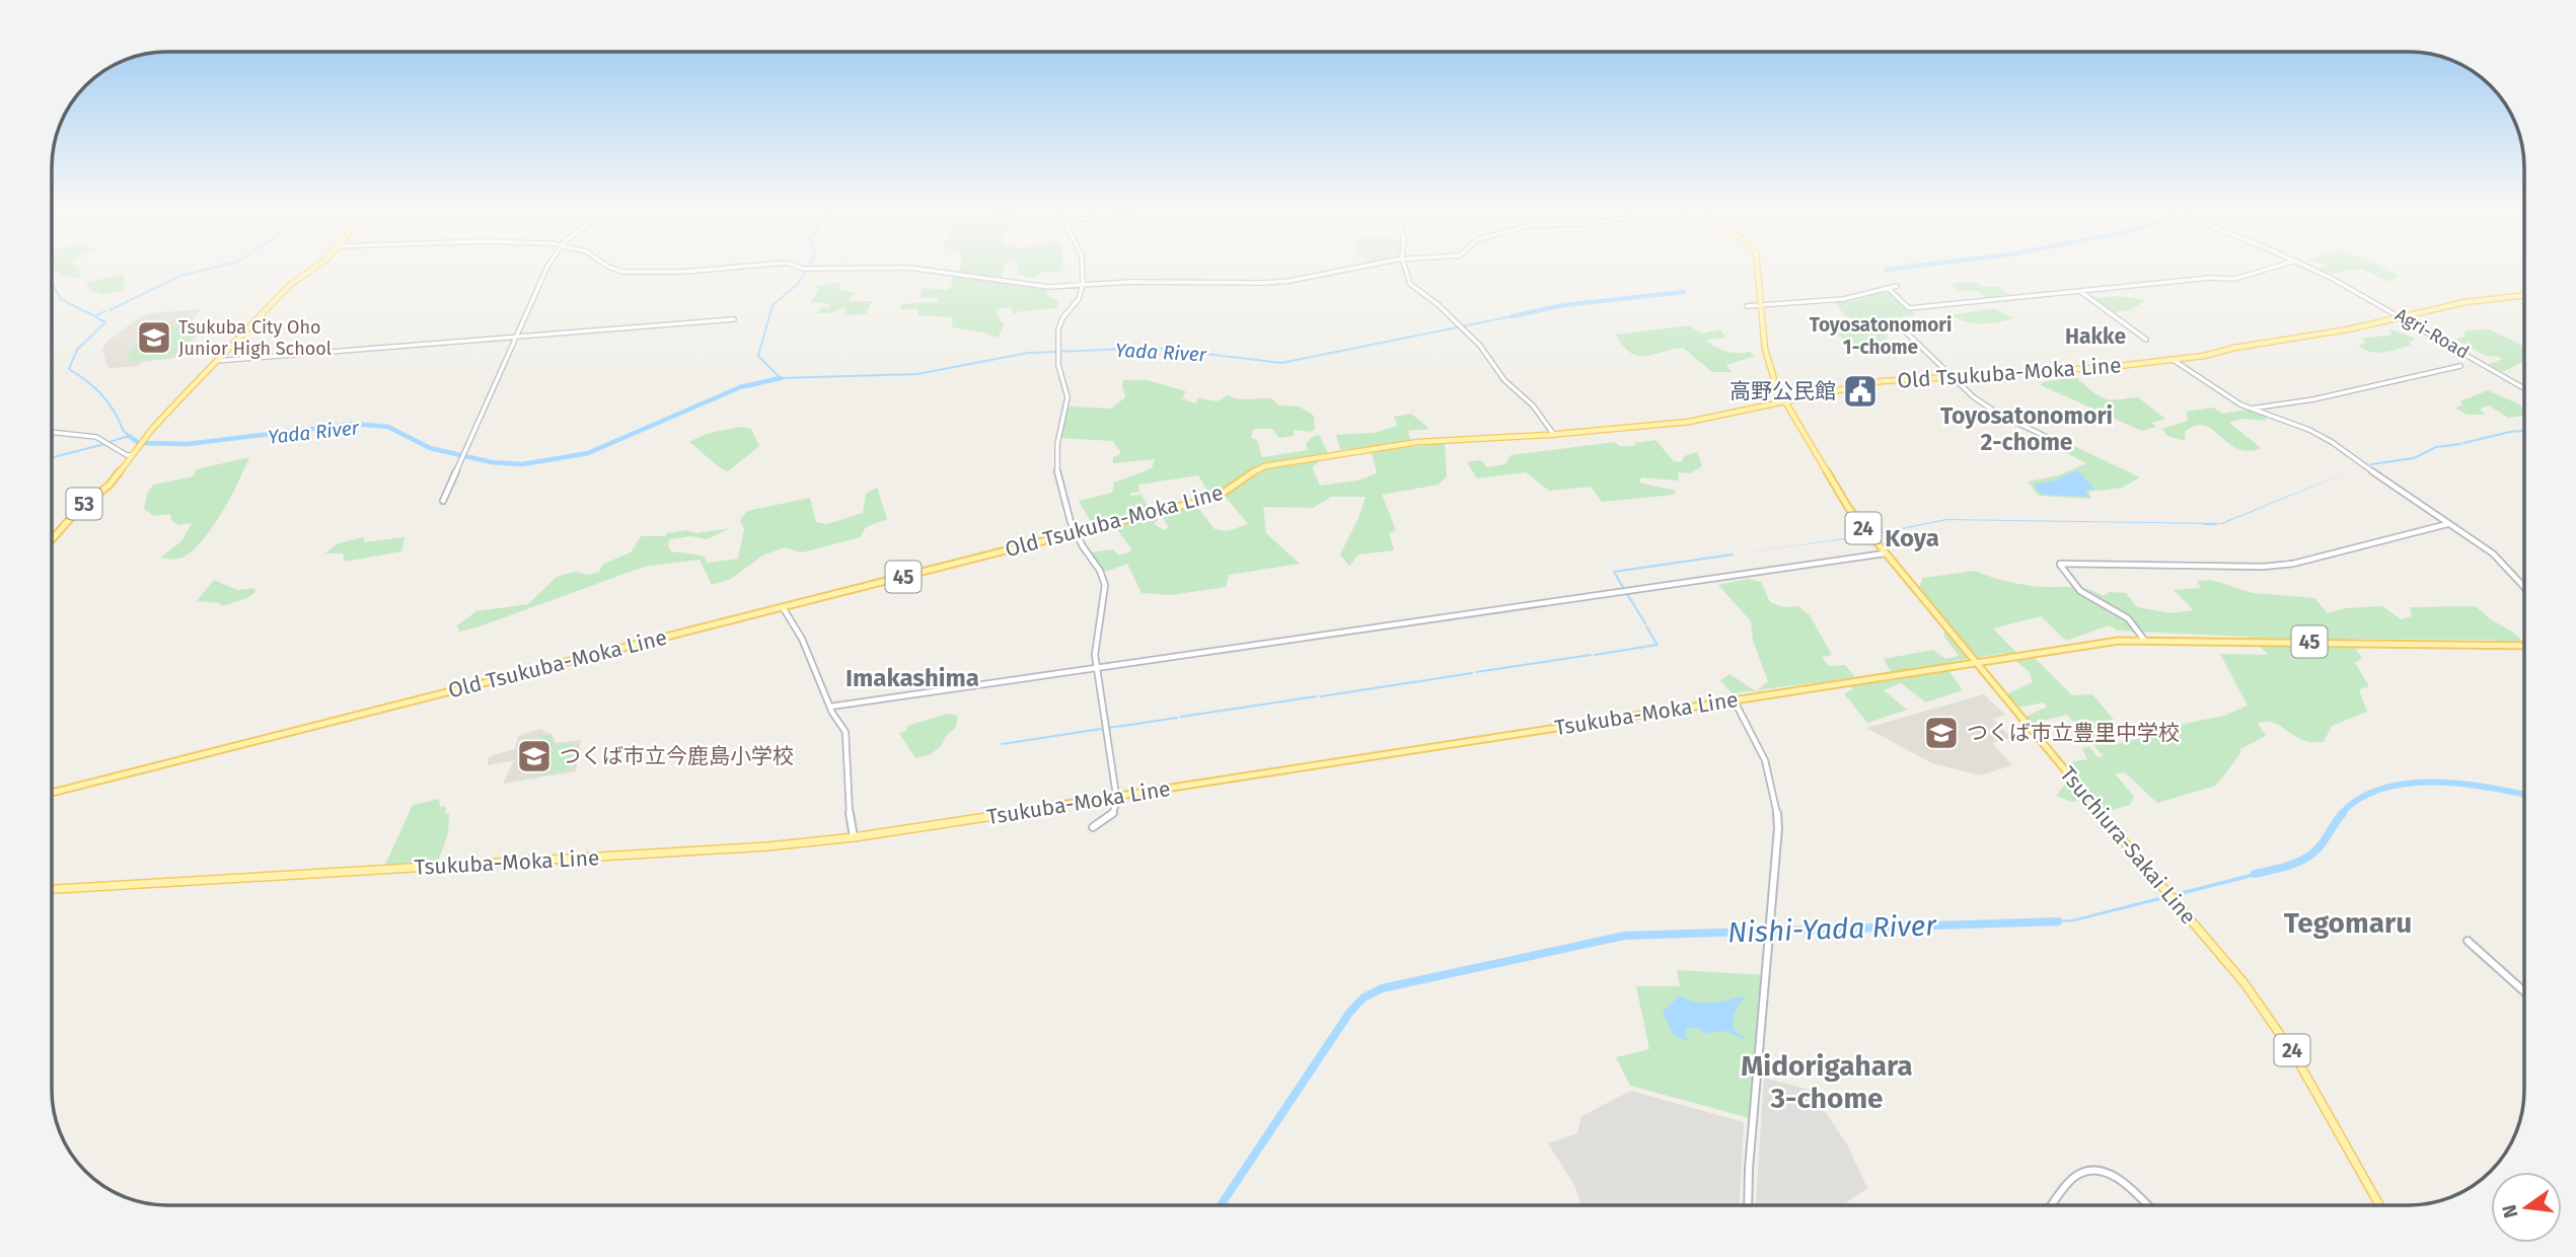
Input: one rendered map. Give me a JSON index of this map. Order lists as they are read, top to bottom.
{
  "streets": {
    "main road": [
      "Old Tsukuba-Moka Line",
      "53",
      "24",
      "45",
      "Tsukuba-Moka Line",
      "Tsuchiura-Sakai Line"
    ],
    "street": ["Agri-Road"]
  },
  "crossings": [
    ["Agri-Road", "Old Tsukuba-Moka Line"],
    ["Old Tsukuba-Moka Line", "Tsuchiura-Sakai Line"],
    ["Tsukuba-Moka Line", "Tsuchiura-Sakai Line"]
  ],
  "districts": [
    "Toyosatonomori 1-chome",
    "Hakke",
    "Toyosatonomori 2-chome",
    "Koya",
    "Imakashima",
    "Tegomaru",
    "Midorigahara 3-chome"
  ],
  "water": ["Yada River", "Nishi-Yada River"],
  "places": {
    "school or university": ["Tsukuba City Oho Junior High School", "つくば市立豊里中学校", "つくば市立今鹿島小学校"],
    "public building": ["高野公民館"]
  },
  "north": "left"
}
